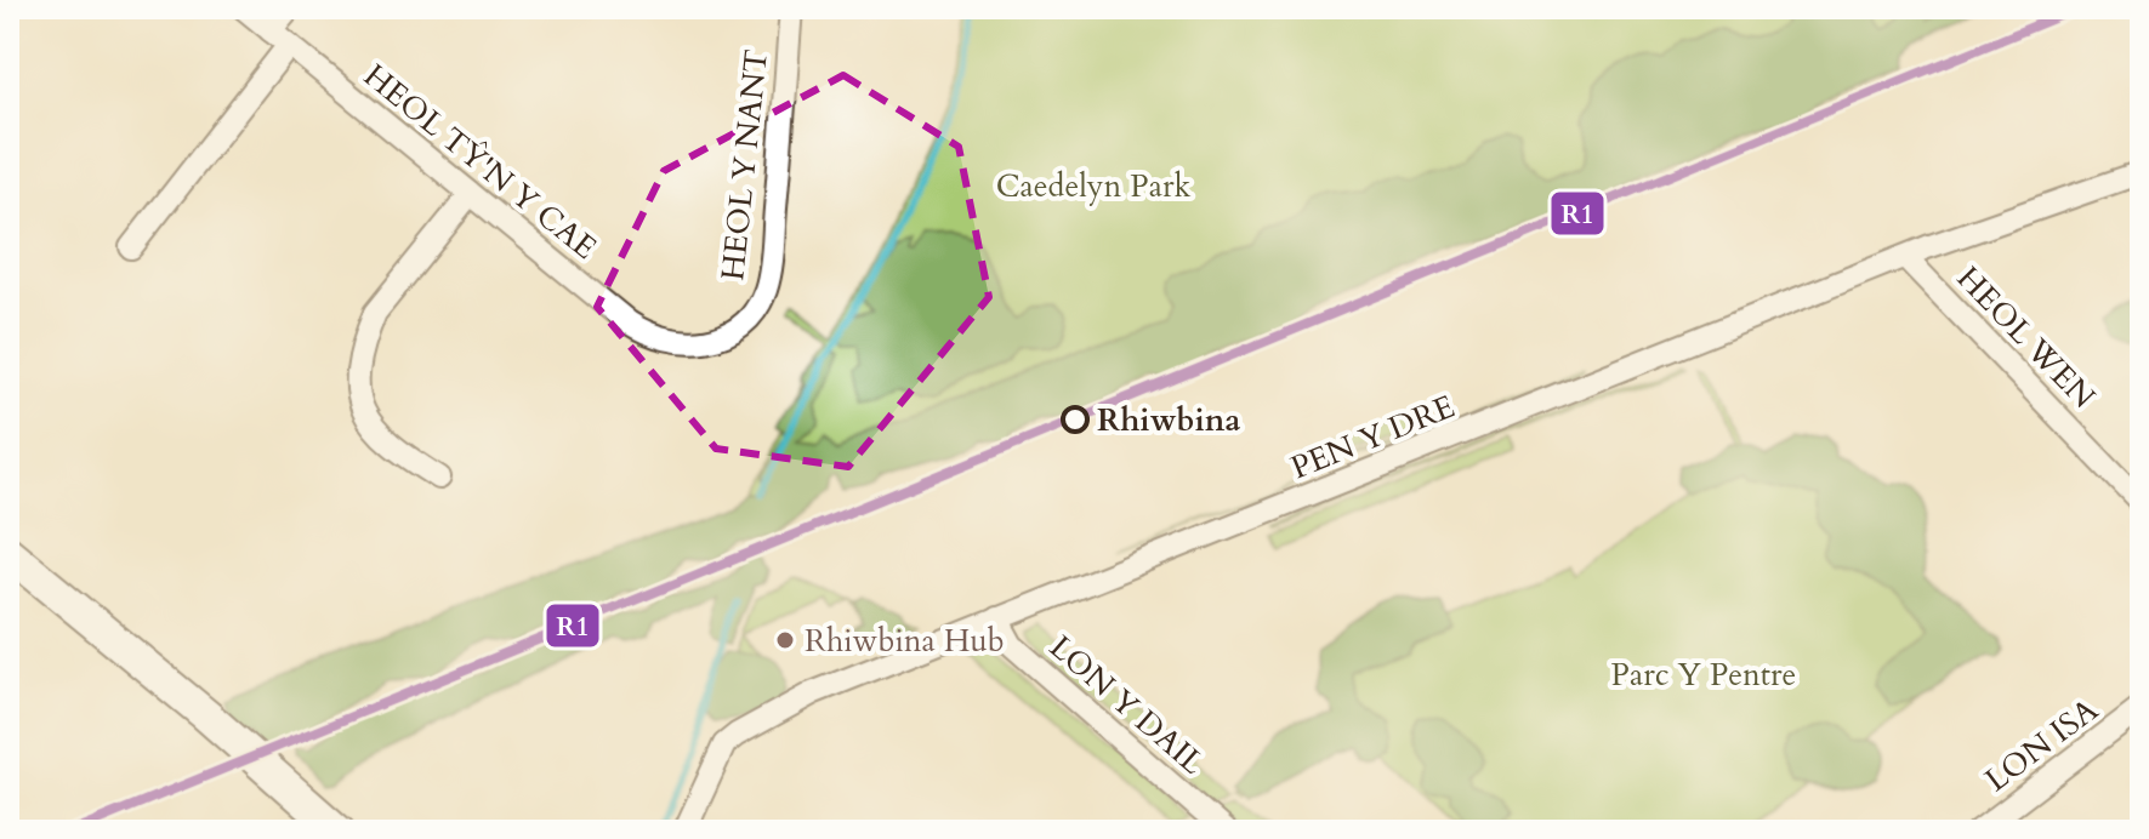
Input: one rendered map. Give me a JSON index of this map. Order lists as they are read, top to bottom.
{
  "streets": {
    "street": [
      "HEOL TŶ'N Y CAE",
      "HEOL Y NANT",
      "HEOL WEN",
      "PEN Y DRE",
      "LON Y DAIL",
      "LON ISA"
    ]
  },
  "crossings": [
    ["HEOL TŶ'N Y CAE", "HEOL Y NANT"],
    ["HEOL WEN", "PEN Y DRE"],
    ["PEN Y DRE", "LON Y DAIL"]
  ],
  "parks": ["Caedelyn Park", "Parc Y Pentre"],
  "places": ["Rhiwbina", "Rhiwbina Hub"],
  "lines": ["transit line R1"]
}
